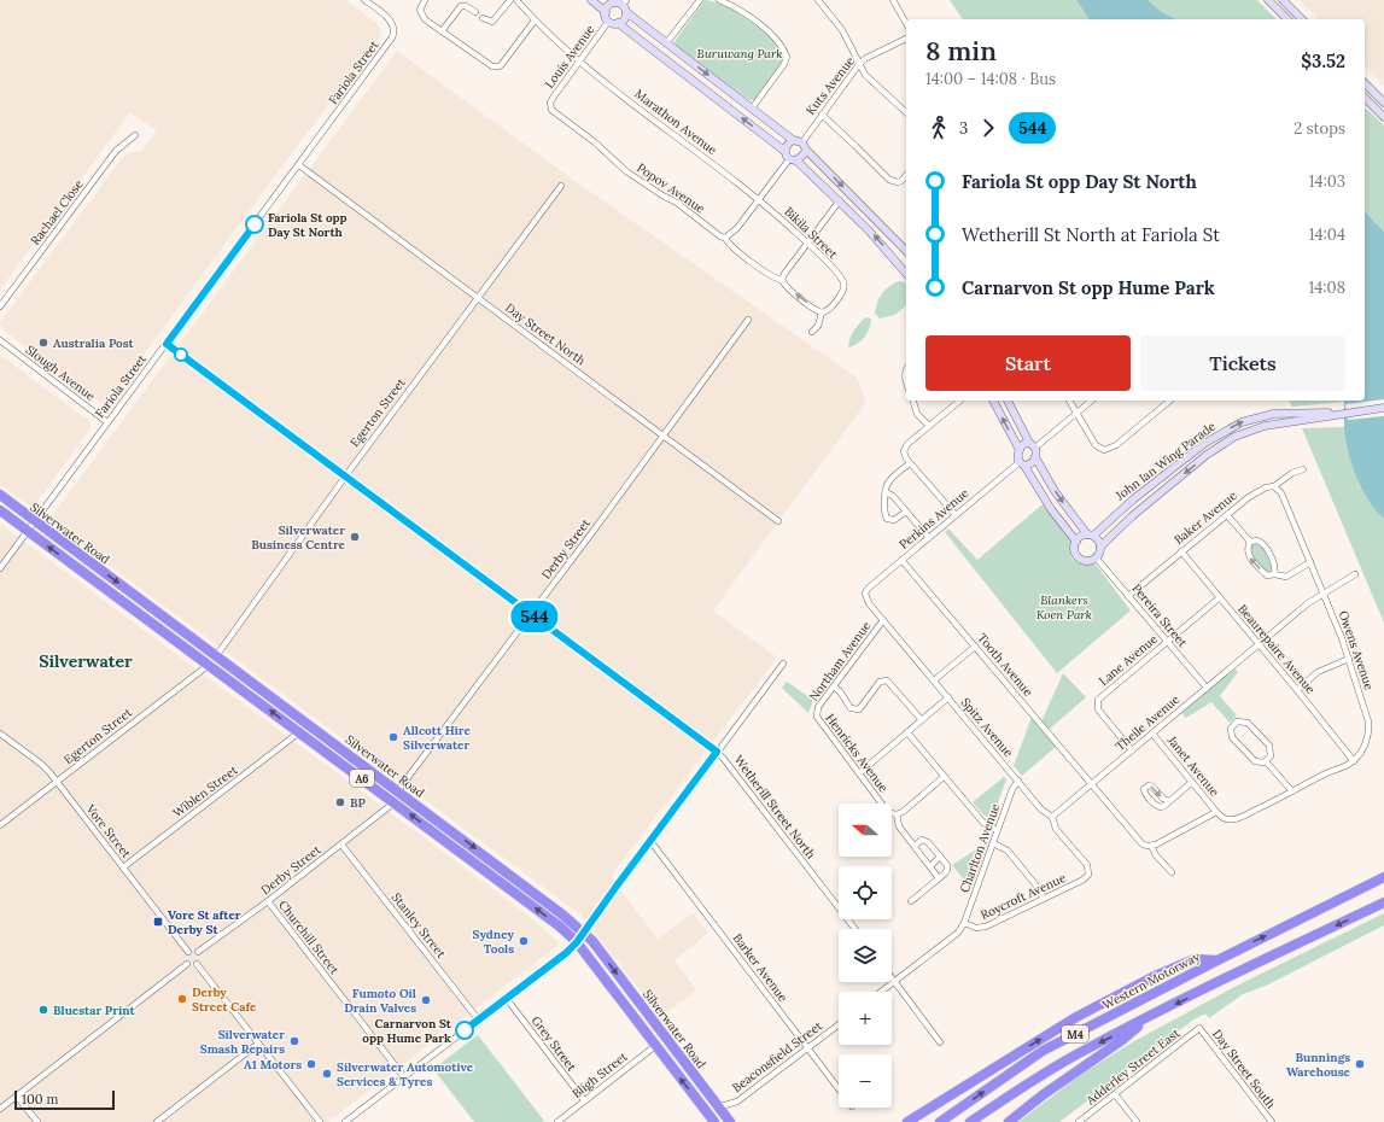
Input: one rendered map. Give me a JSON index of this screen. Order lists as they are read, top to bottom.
{
  "streets": {
    "highway": [
      "Silverwater Road",
      "A6",
      "Western Motorway",
      "M4"
    ],
    "street": [
      "Louis Avenue",
      "Fariola Street",
      "Kuts Avenue",
      "Marathon Avenue",
      "Popov Avenue",
      "Rachael Close",
      "Bikila Street",
      "Day Street North",
      "Slough Avenue",
      "Egerton Street",
      "John Ian Wing Parade",
      "Baker Avenue",
      "Perkins Avenue",
      "Derby Street",
      "Pereira Street",
      "Beaurepaire Avenue",
      "Owens Avenue",
      "Lane Avenue",
      "Northam Avenue",
      "Tooth Avenue",
      "Theile Avenue",
      "Spitz Avenue",
      "Henricks Avenue",
      "Janet Avenue",
      "Wiblen Street",
      "Wetherill Street North",
      "Vore Street",
      "Charlton Avenue",
      "Roycroft Avenue",
      "Stanley Street",
      "Churchill Street",
      "Barker Avenue",
      "Grey Street",
      "Beaconsfield Street",
      "Adderley Street East",
      "Day Street South",
      "Bligh Street"
    ]
  },
  "crossings": [
    ["Louis Avenue", "Marathon Avenue"],
    ["Louis Avenue", "Popov Avenue"],
    ["Fariola Street", "Day Street North"],
    ["Fariola Street", "Slough Avenue"],
    ["Fariola Street", "Silverwater Road"],
    ["Fariola Street", "Wetherill Street North"],
    ["Marathon Avenue", "Bikila Street"],
    ["Popov Avenue", "Bikila Street"],
    ["Day Street North", "Egerton Street"],
    ["Day Street North", "Derby Street"],
    ["Egerton Street", "Silverwater Road"],
    ["Egerton Street", "Wetherill Street North"],
    ["Egerton Street", "Vore Street"],
    ["John Ian Wing Parade", "Pereira Street"],
    ["Baker Avenue", "Pereira Street"],
    ["Baker Avenue", "Beaurepaire Avenue"],
    ["Baker Avenue", "Owens Avenue"],
    ["Perkins Avenue", "Tooth Avenue"],
    ["Perkins Avenue", "Spitz Avenue"],
    ["Silverwater Road", "Derby Street"],
    ["Silverwater Road", "Wiblen Street"],
    ["Silverwater Road", "Beaconsfield Street"],
    ["Silverwater Road", "Bligh Street"],
    ["Derby Street", "Wetherill Street North"],
    ["Derby Street", "Vore Street"],
    ["Derby Street", "Stanley Street"],
    ["Derby Street", "Churchill Street"],
    ["Pereira Street", "Lane Avenue"],
    ["Pereira Street", "Theile Avenue"],
    ["Beaurepaire Avenue", "Owens Avenue"],
    ["Beaurepaire Avenue", "Lane Avenue"],
    ["Beaurepaire Avenue", "Theile Avenue"],
    ["Owens Avenue", "Theile Avenue"],
    ["Owens Avenue", "Janet Avenue"],
    ["Lane Avenue", "Theile Avenue"],
    ["Northam Avenue", "Spitz Avenue"],
    ["Northam Avenue", "Henricks Avenue"],
    ["Tooth Avenue", "Theile Avenue"],
    ["Theile Avenue", "Spitz Avenue"],
    ["Theile Avenue", "Janet Avenue"],
    ["Spitz Avenue", "Charlton Avenue"],
    ["Spitz Avenue", "Roycroft Avenue"],
    ["Wiblen Street", "Vore Street"],
    ["Charlton Avenue", "Roycroft Avenue"],
    ["Barker Avenue", "Beaconsfield Street"],
    ["Grey Street", "Bligh Street"],
    ["Adderley Street East", "Day Street South"]
  ],
  "districts": ["Silverwater"],
  "parks": ["Buruwang Park", "Blankers Koen Park"],
  "places": {
    "other": [
      "Fariola St opp Day St North",
      "Australia Post",
      "Silverwater Business Centre",
      "Allcott Hire Silverwater",
      "BP",
      "Sydney Tools",
      "Derby Street Cafe",
      "Fumoto Oil Drain Valves",
      "Bluestar Print",
      "Carnarvon St opp Hume Park",
      "Silverwater Smash Repairs",
      "A1 Motors",
      "Bunnings Warehouse",
      "Silverwater Automotive Services & Tyres"
    ],
    "transit": ["Vore St after Derby St"]
  },
  "lines": ["bus line 544"],
  "scale_bar": "100 m",
  "north": "left",
  "page": {
    "on_map": "544",
    "heading": ["8 min", "14:00 – 14:08 · Bus", "$3.52"],
    "legs": ["3", "544", "2 stops"],
    "list": [
      {
        "name": "Fariola St opp Day St North",
        "value": "14:03"
      },
      {
        "name": "Wetherill St North at Fariola St",
        "value": "14:04"
      },
      {
        "name": "Carnarvon St opp Hume Park",
        "value": "14:08"
      }
    ],
    "buttons": ["Start", "Tickets"],
    "map_buttons": ["+", "−"],
    "scale": "100 m"
  }
}
